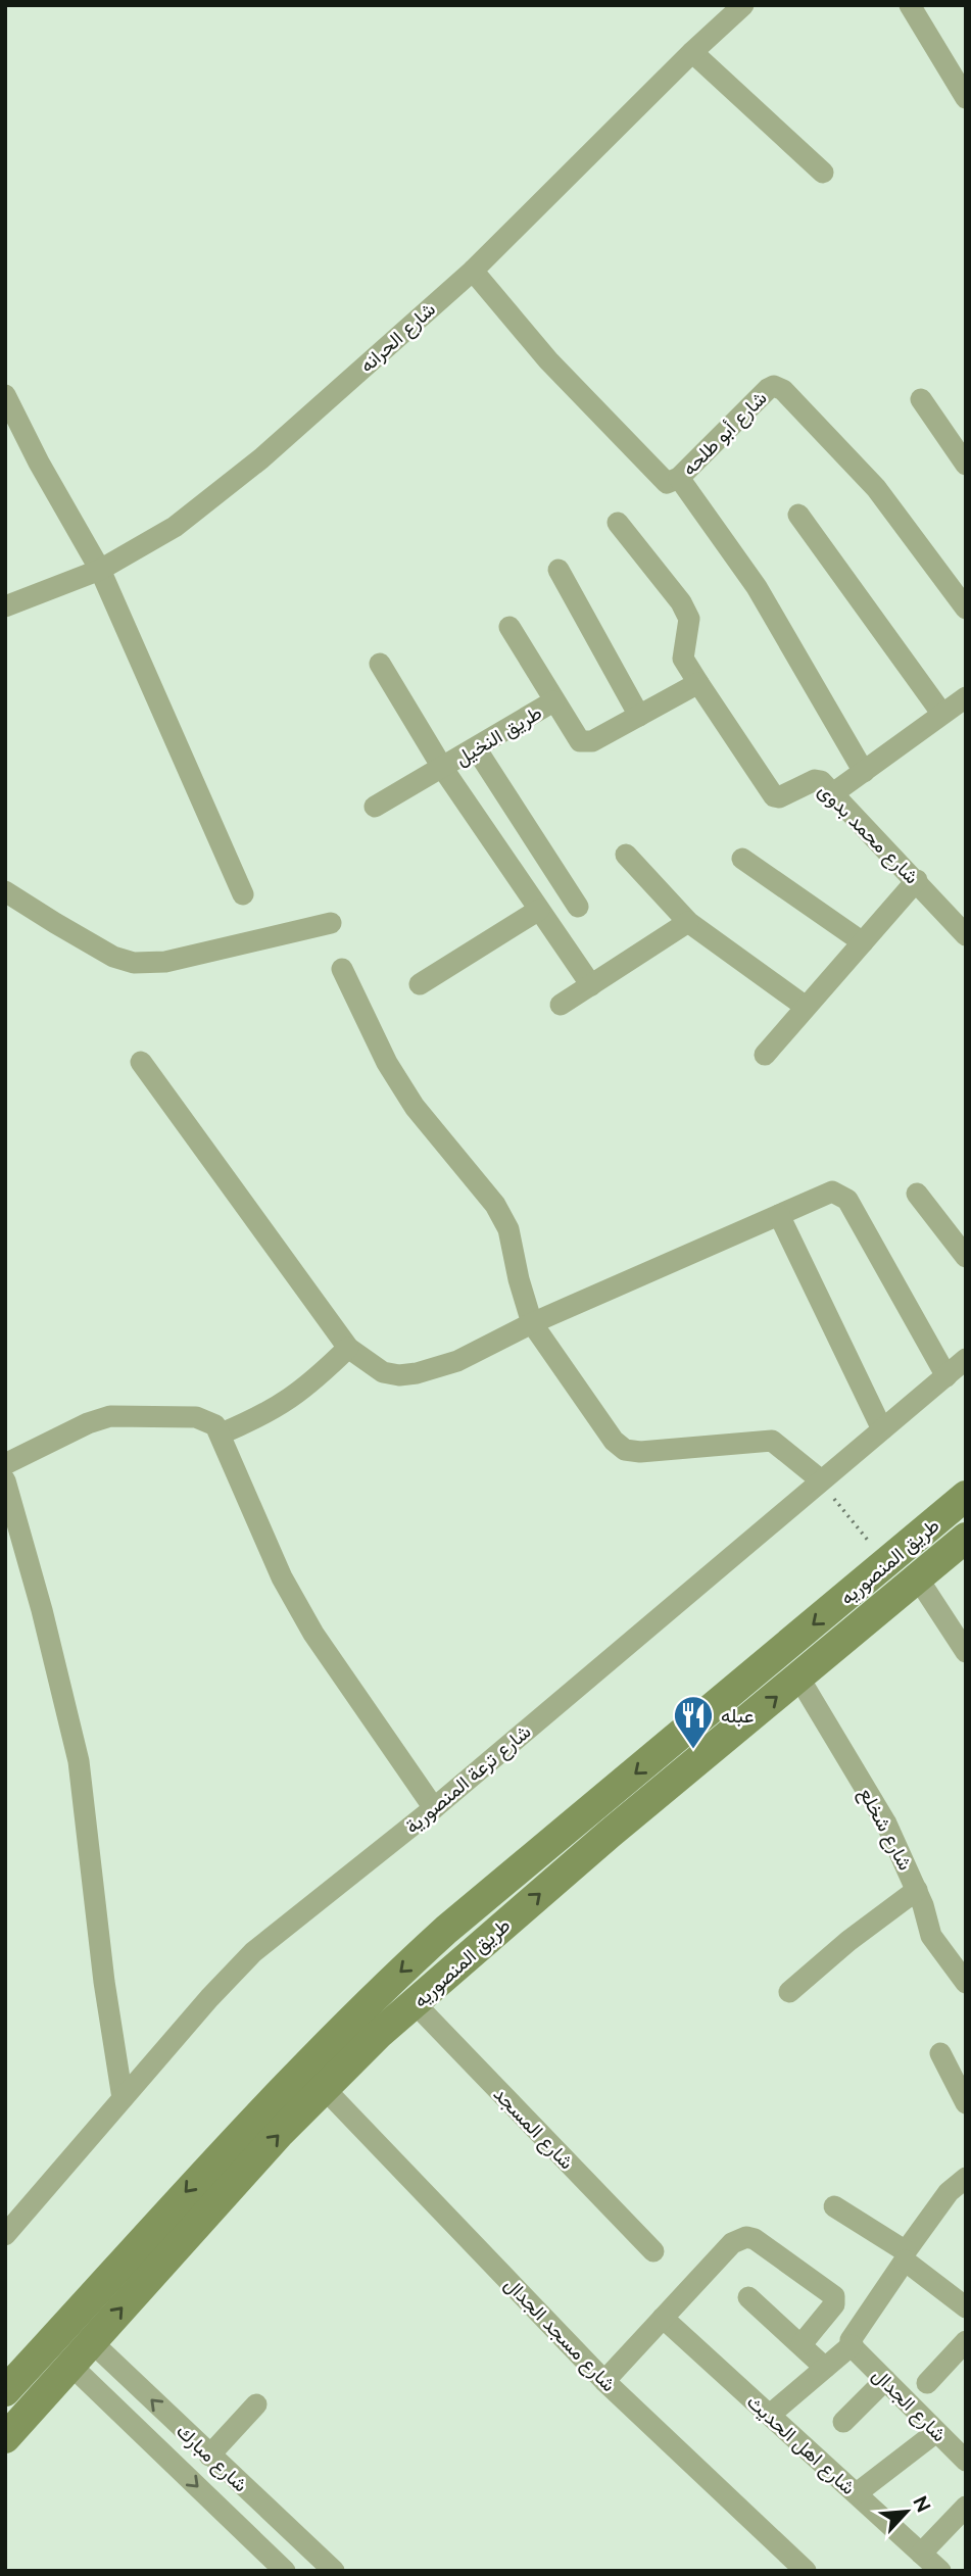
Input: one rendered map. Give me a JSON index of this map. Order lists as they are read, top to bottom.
{
  "streets": {
    "main road": ["طريق المنصوريه"],
    "street": [
      "شارع الحرانه",
      "شارع أبو طلحه",
      "طريق النخيل",
      "شارع محمد بدوى",
      "شارع ترعة المنصورية",
      "شارع شخلع",
      "شارع المسجد",
      "شارع مسجد الجدال",
      "شارع الجدال",
      "شارع اهل الحديث",
      "شارع مبارك"
    ]
  },
  "crossings": [
    ["شارع الحرانه", "شارع أبو طلحه"],
    ["طريق المنصوريه", "شارع شخلع"],
    ["طريق المنصوريه", "شارع المسجد"],
    ["طريق المنصوريه", "شارع مسجد الجدال"],
    ["طريق المنصوريه", "شارع مبارك"]
  ],
  "places": {
    "restaurant": ["عبله"]
  },
  "north": "top right"
}
